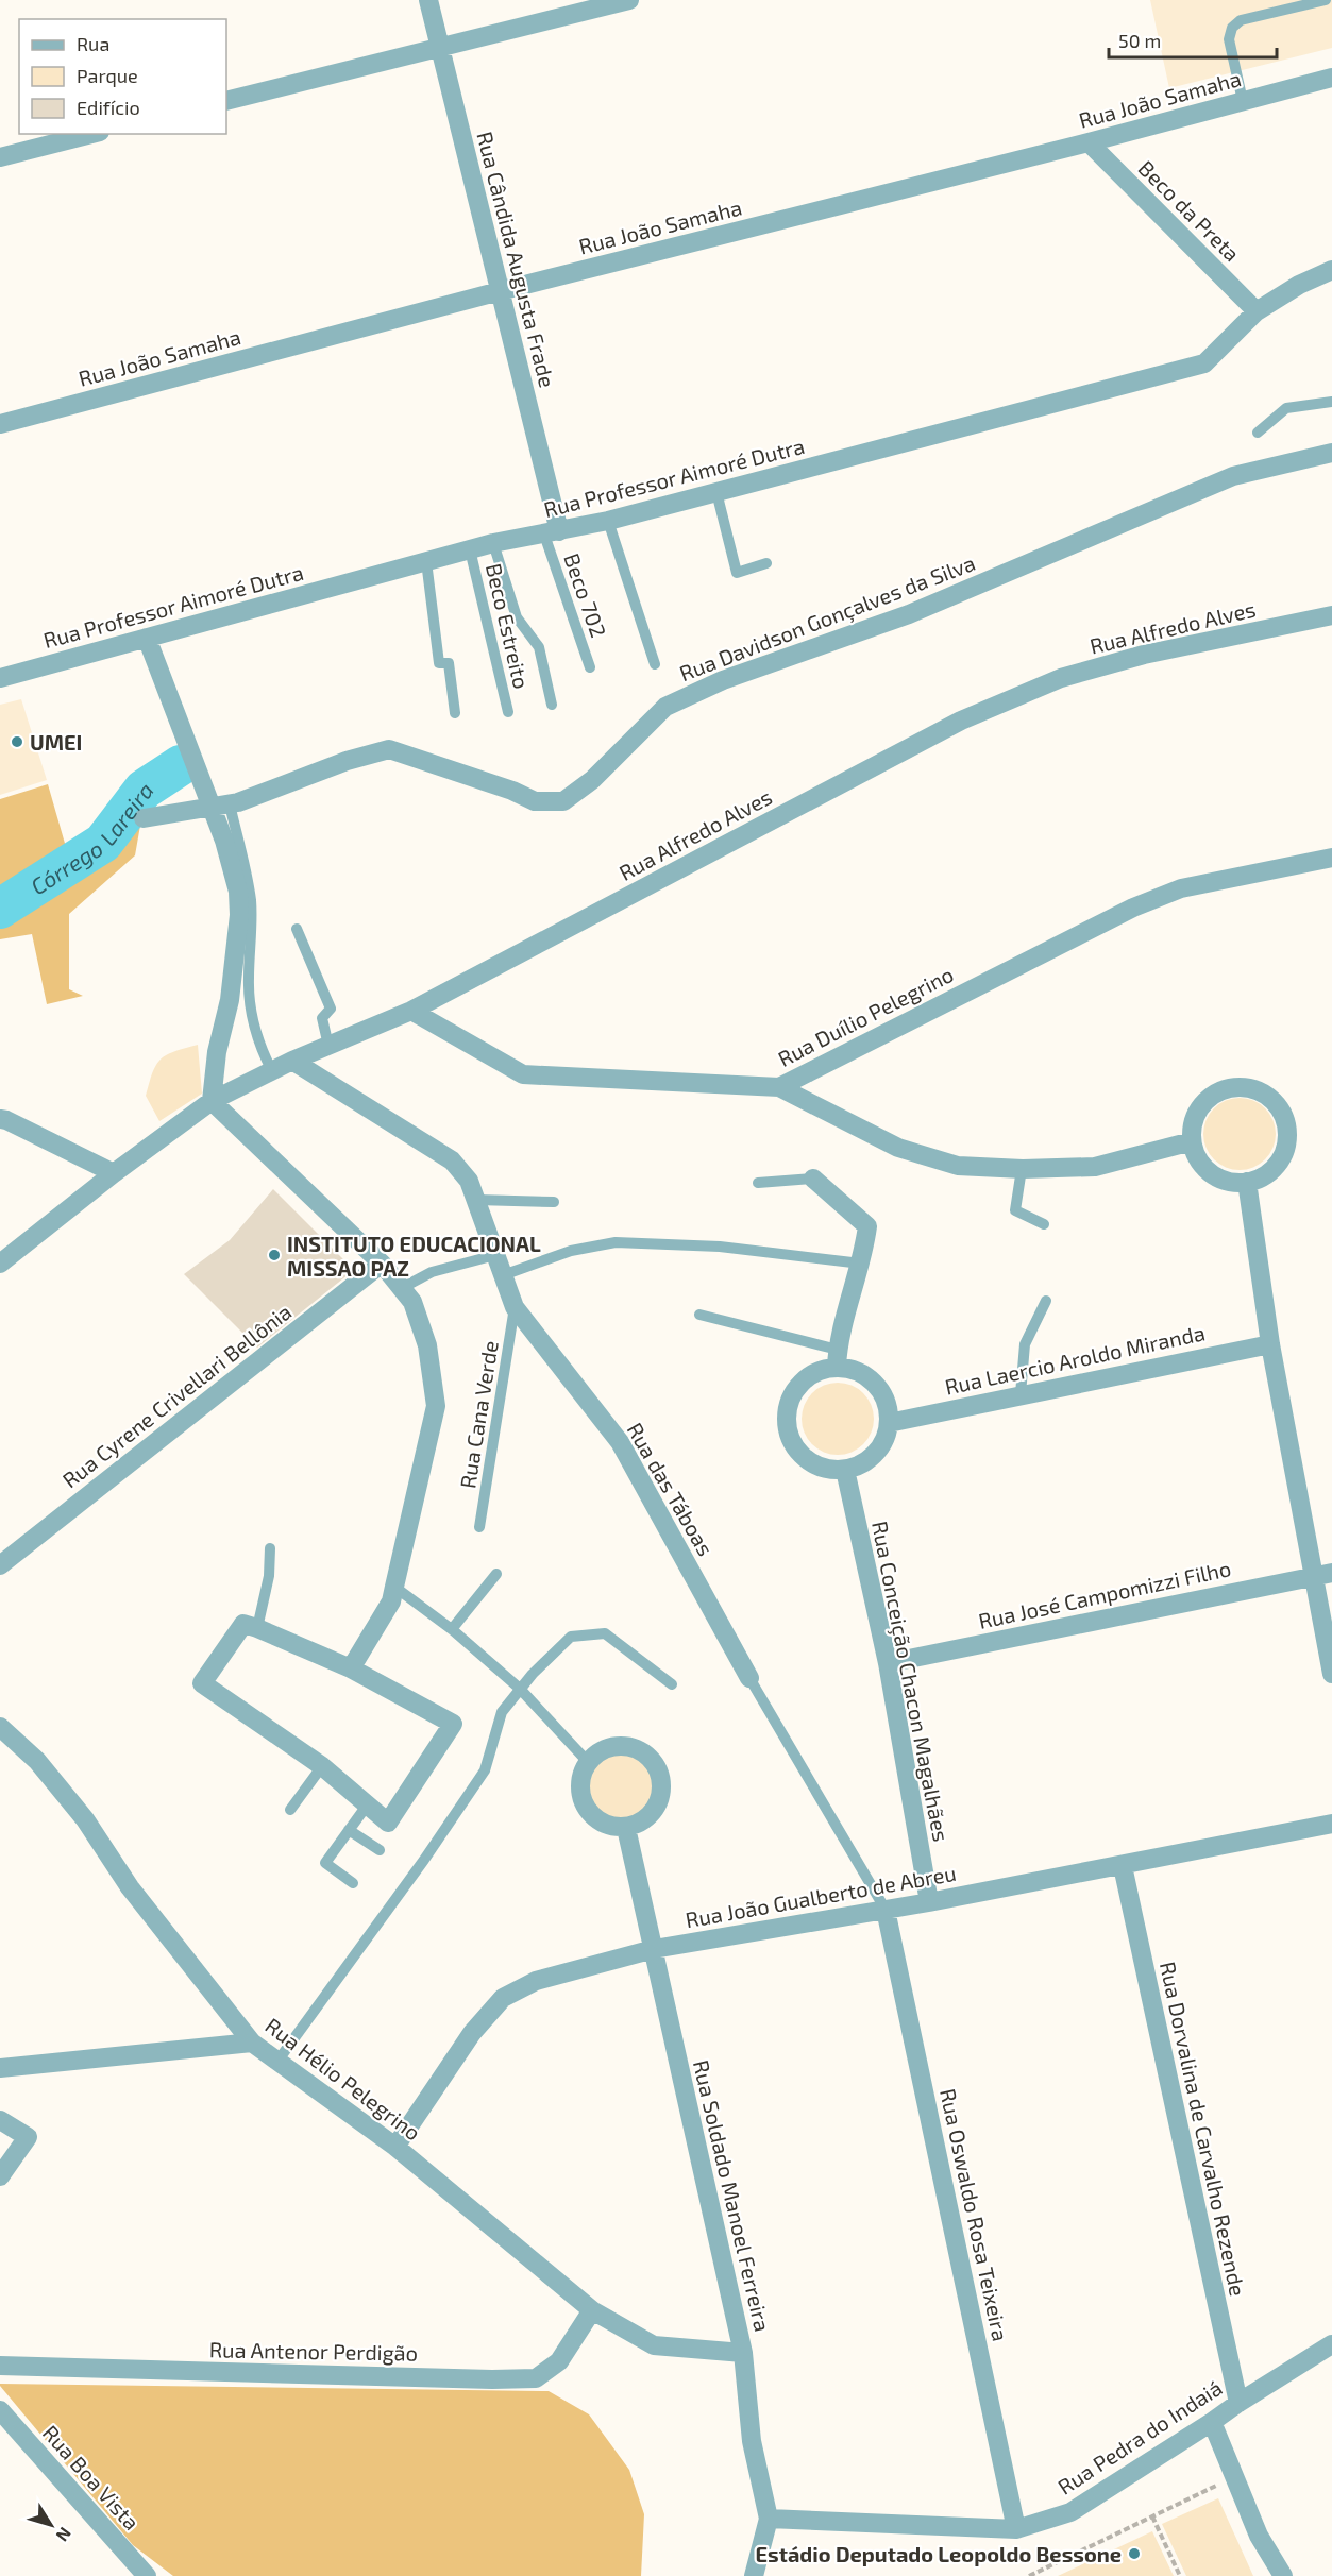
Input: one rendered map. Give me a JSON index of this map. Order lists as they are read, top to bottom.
{
  "streets": {
    "street": [
      "Rua João Samaha",
      "Beco da Preta",
      "Rua Cândida Augusta Frade",
      "Rua Professor Aimoré Dutra",
      "Rua Davidson Gonçalves da Silva",
      "Rua Alfredo Alves",
      "Rua Duílio Pelegrino",
      "Rua Laercio Aroldo Miranda",
      "Rua Cyrene Crivellari Bellônia",
      "Rua das Táboas",
      "Rua José Campomizzi Filho",
      "Rua Conceição Chacon Magalhães",
      "Rua João Gualberto de Abreu",
      "Rua Hélio Pelegrino",
      "Rua Dorvalina de Carvalho Rezende",
      "Rua Soldado Manoel Ferreira",
      "Rua Oswaldo Rosa Teixeira",
      "Rua Antenor Perdigão",
      "Rua Pedra do Indaiá",
      "Rua Boa Vista"
    ],
    "lane": ["Beco 702", "Beco Estreito", "Rua Cana Verde"]
  },
  "crossings": [
    ["Rua João Samaha", "Beco da Preta"],
    ["Rua João Samaha", "Rua Cândida Augusta Frade"],
    ["Beco da Preta", "Rua Professor Aimoré Dutra"],
    ["Rua Cândida Augusta Frade", "Rua Professor Aimoré Dutra"],
    ["Rua Cândida Augusta Frade", "Beco 702"],
    ["Rua Professor Aimoré Dutra", "Beco 702"],
    ["Rua Professor Aimoré Dutra", "Beco Estreito"],
    ["Rua Alfredo Alves", "Rua Duílio Pelegrino"],
    ["Rua Alfredo Alves", "Rua das Táboas"],
    ["Rua Laercio Aroldo Miranda", "Rua Conceição Chacon Magalhães"],
    ["Rua Cana Verde", "Rua das Táboas"],
    ["Rua das Táboas", "Rua João Gualberto de Abreu"],
    ["Rua das Táboas", "Rua Oswaldo Rosa Teixeira"],
    ["Rua José Campomizzi Filho", "Rua Conceição Chacon Magalhães"],
    ["Rua Conceição Chacon Magalhães", "Rua João Gualberto de Abreu"],
    ["Rua João Gualberto de Abreu", "Rua Hélio Pelegrino"],
    ["Rua João Gualberto de Abreu", "Rua Dorvalina de Carvalho Rezende"],
    ["Rua João Gualberto de Abreu", "Rua Soldado Manoel Ferreira"],
    ["Rua João Gualberto de Abreu", "Rua Oswaldo Rosa Teixeira"],
    ["Rua Hélio Pelegrino", "Rua Soldado Manoel Ferreira"],
    ["Rua Hélio Pelegrino", "Rua Antenor Perdigão"],
    ["Rua Dorvalina de Carvalho Rezende", "Rua Pedra do Indaiá"],
    ["Rua Soldado Manoel Ferreira", "Rua Pedra do Indaiá"],
    ["Rua Oswaldo Rosa Teixeira", "Rua Pedra do Indaiá"]
  ],
  "water": ["Córrego Lareira"],
  "places": ["UMEI", "INSTITUTO EDUCACIONAL MISSAO PAZ", "Estádio Deputado Leopoldo Bessone"],
  "legend": ["Rua", "Parque", "Edifício"],
  "scale_bar": "50 m",
  "north": "bottom right"
}
